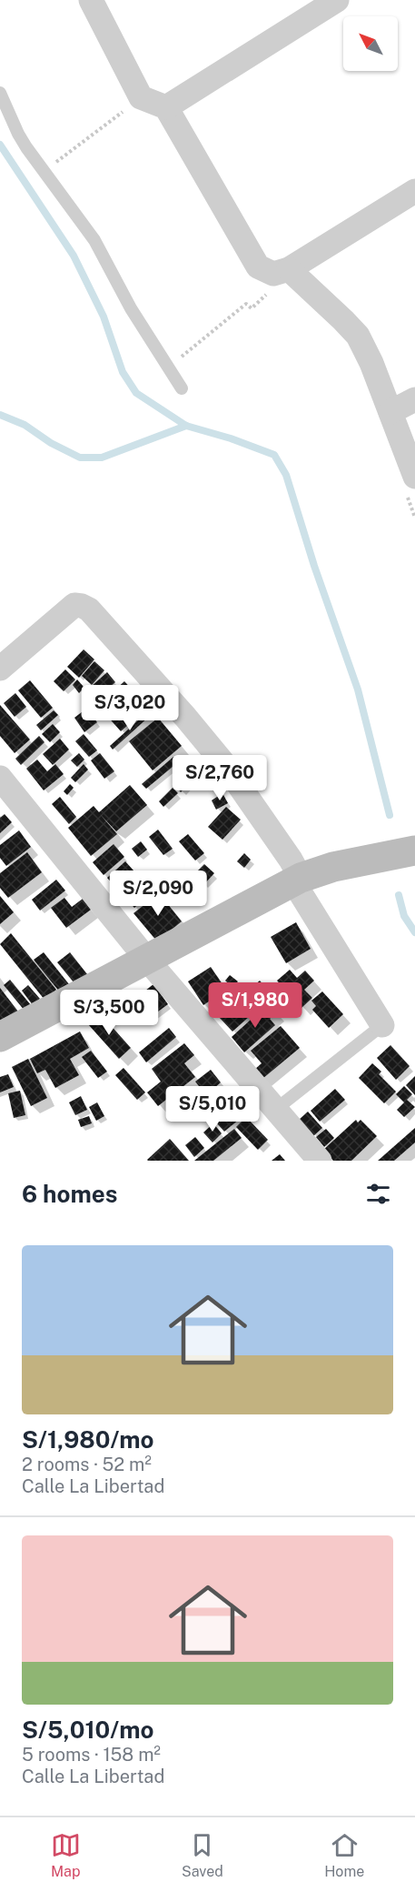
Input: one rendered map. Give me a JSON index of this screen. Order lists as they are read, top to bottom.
{
  "north": "top left",
  "page": {
    "price": [
      "S/3,020",
      "S/2,760",
      "S/2,090",
      "S/1,980",
      "S/3,500",
      "S/5,010"
    ],
    "heading": "6 homes",
    "list": [
      {
        "name": "S/1,980/mo",
        "note": "2 rooms · 52 m² · Calle La Libertad"
      },
      {
        "name": "S/5,010/mo",
        "note": "5 rooms · 158 m² · Calle La Libertad"
      }
    ],
    "tabs": ["Map", "Saved", "Home"]
  }
}
